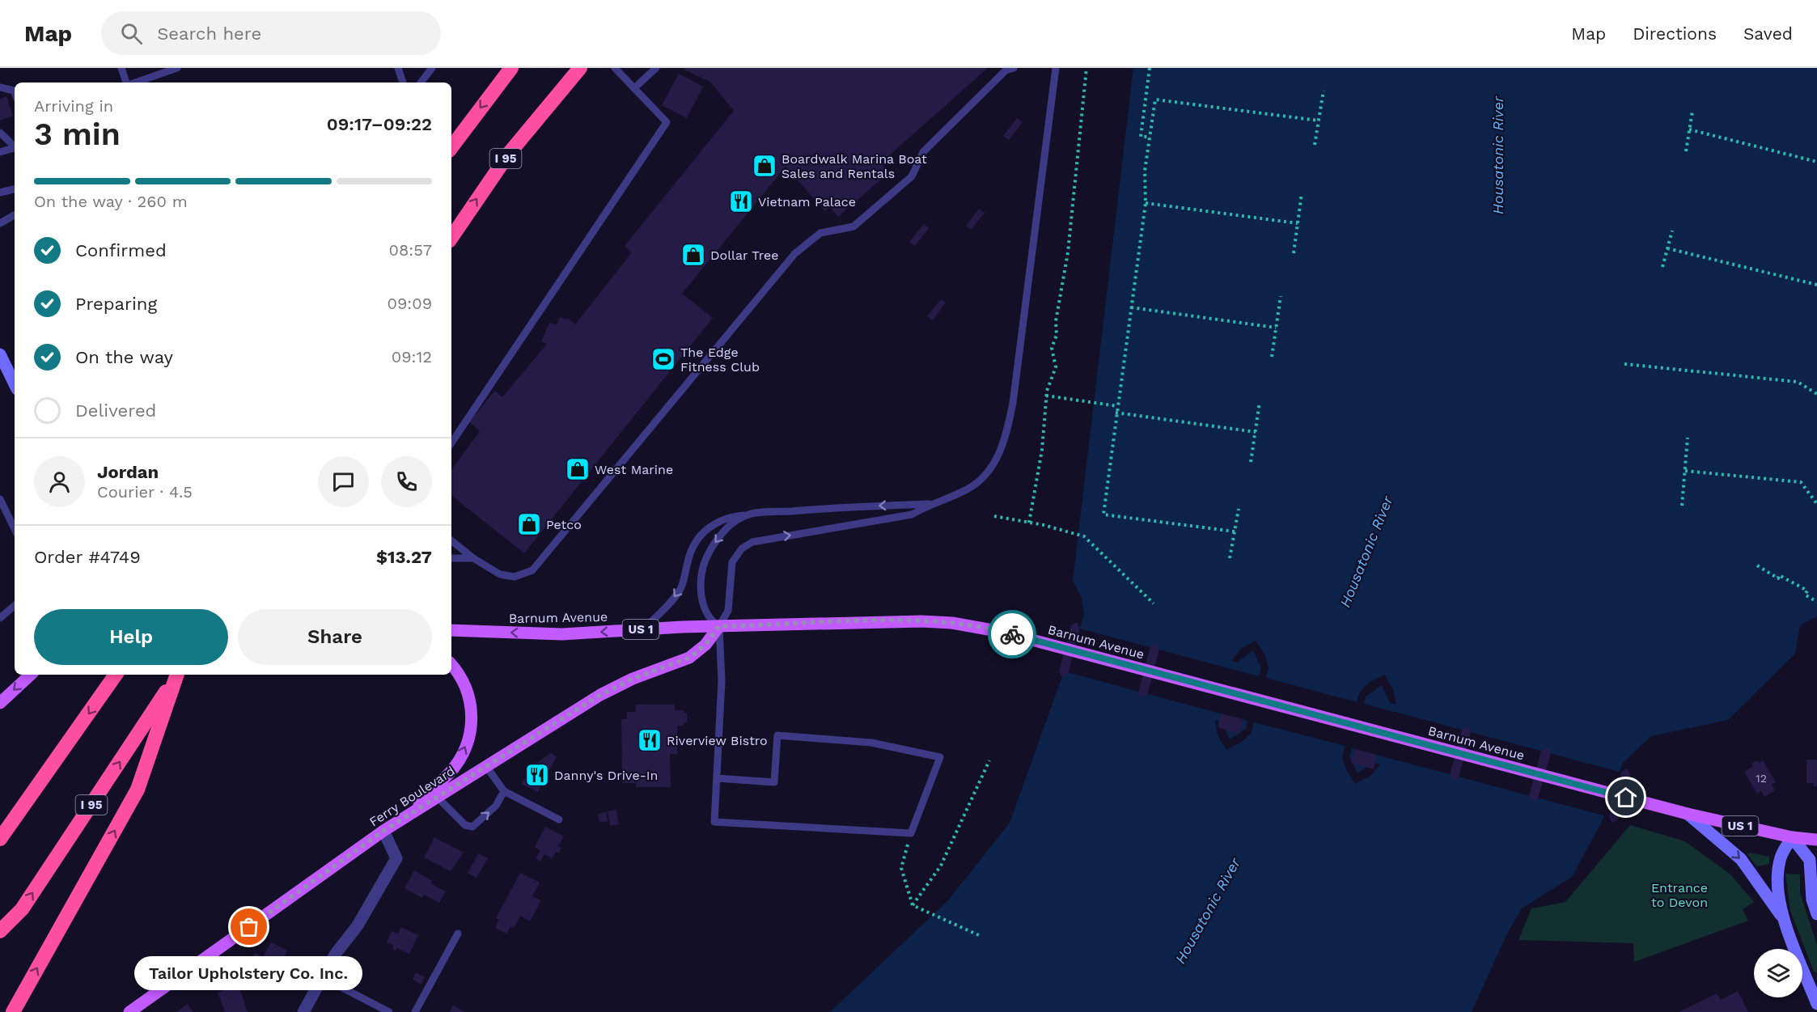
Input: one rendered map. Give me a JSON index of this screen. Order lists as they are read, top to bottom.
{
  "streets": {
    "highway": ["I 95"],
    "main road": ["Barnum Avenue", "US 1", "Ferry Boulevard"]
  },
  "crossings": [
    ["Barnum Avenue", "US 1"],
    ["Barnum Avenue", "Ferry Boulevard"]
  ],
  "water": ["Housatonic River"],
  "parks": ["Entrance to Devon"],
  "places": {
    "shop": [
      "Boardwalk Marina Boat Sales and Rentals",
      "Dollar Tree",
      "West Marine",
      "Petco"
    ],
    "restaurant": ["Vietnam Palace", "Riverview Bistro", "Danny's Drive-In"],
    "sports": ["The Edge Fitness Club"],
    "other": ["Tailor Upholstery Co. Inc."]
  },
  "house_numbers": ["12"],
  "page": {
    "header": "Map",
    "search": "Search here",
    "nav": ["Map", "Directions", "Saved"],
    "heading": ["3 min", "Arriving in", "09:17–09:22"],
    "panel": [
      "Jordan",
      "Courier · 4.5",
      "Order #4749",
      "$13.27"
    ],
    "bar": "On the way · 260 m",
    "list": [
      ["Confirmed", "08:57"],
      ["Preparing", "09:09"],
      ["On the way", "09:12"],
      "Delivered"
    ],
    "buttons": ["Help", "Share"],
    "bubble": "Tailor Upholstery Co. Inc."
  }
}
